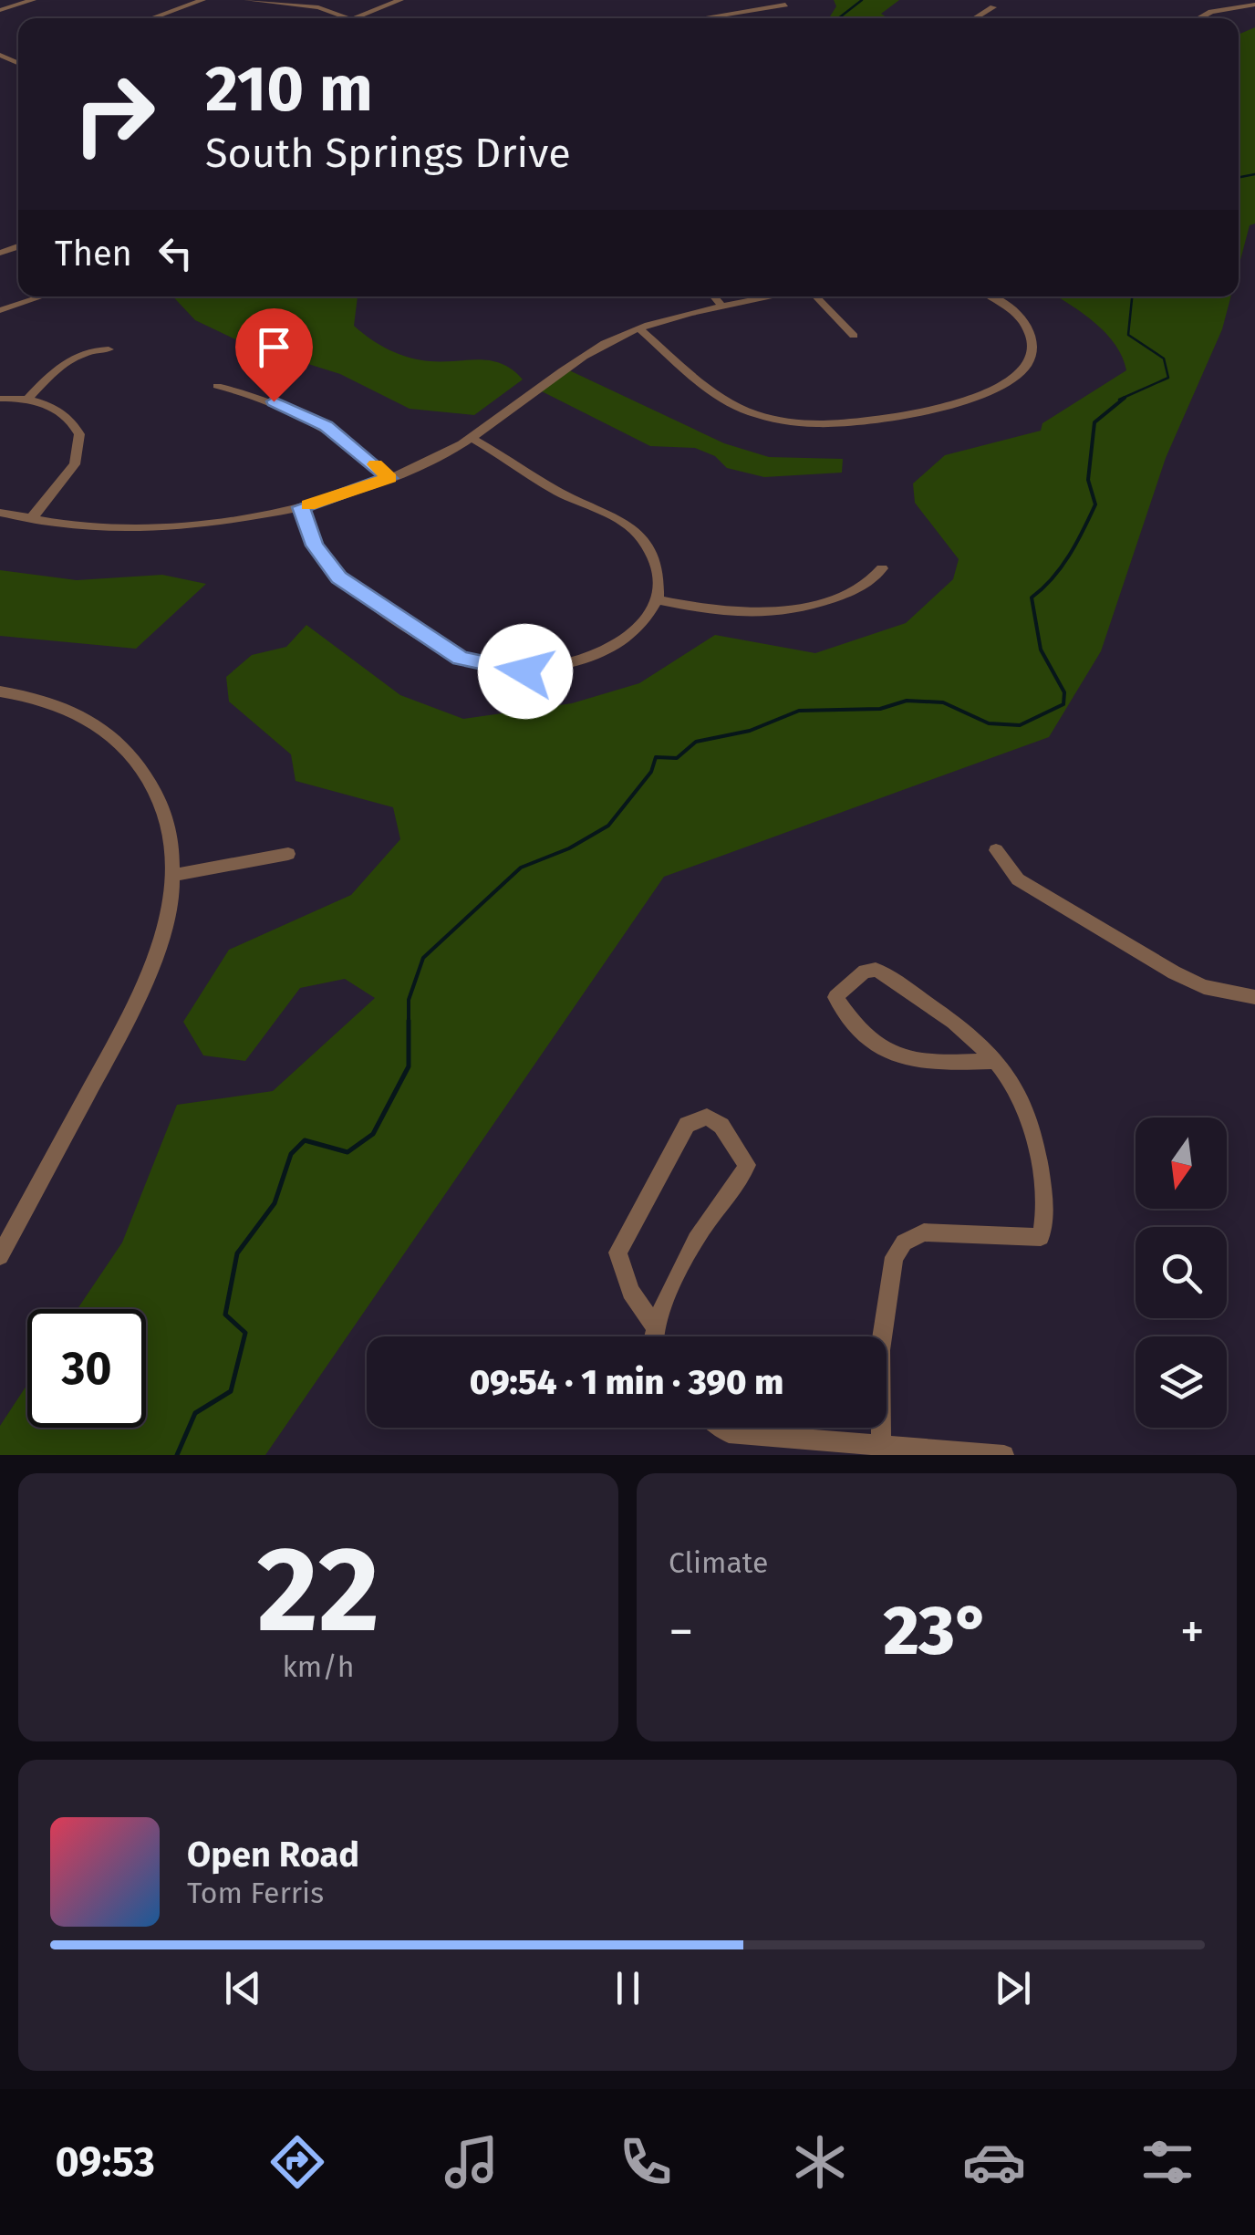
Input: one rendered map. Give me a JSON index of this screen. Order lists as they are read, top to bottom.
{
  "north": "bottom",
  "page": {
    "turn": ["210 m", "South Springs Drive"],
    "then": "Then",
    "limit": "30",
    "trip": "09:54 · 1 min · 390 m",
    "tile": [
      ["22", "km/h"],
      "Climate"
    ],
    "heat": ["−", "23°", "+"],
    "song": ["Open Road", "Tom Ferris"],
    "tabs": "09:53"
  }
}
